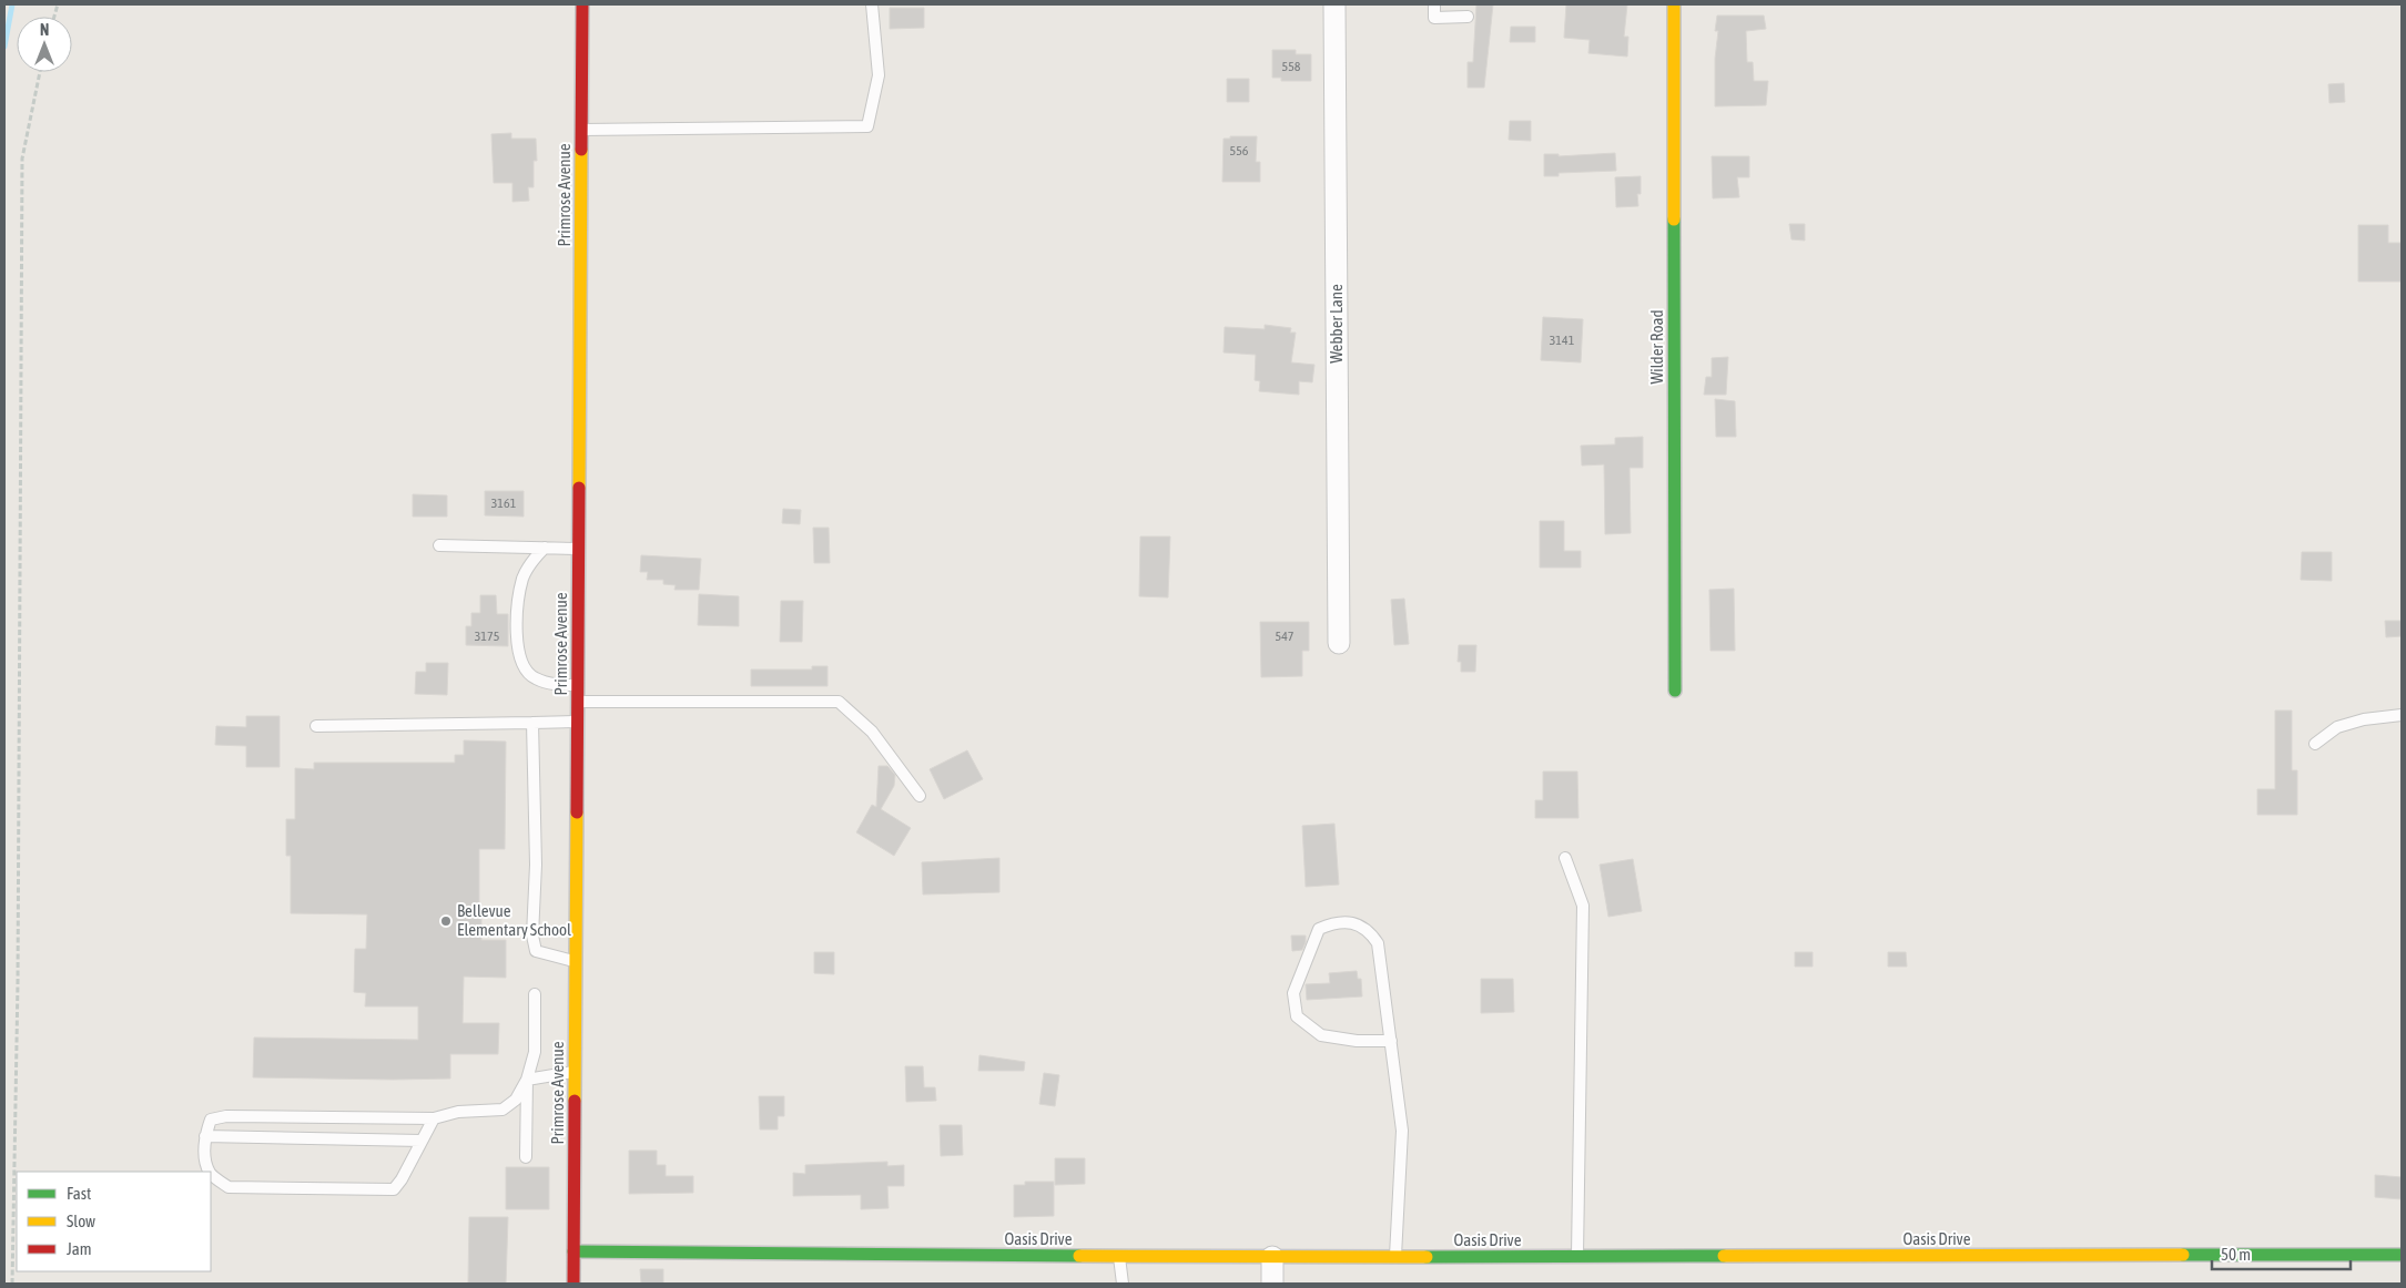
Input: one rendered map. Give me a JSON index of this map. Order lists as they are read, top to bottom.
{
  "streets": {
    "street": [
      "Primrose Avenue",
      "Webber Lane",
      "Wilder Road",
      "Oasis Drive"
    ]
  },
  "crossings": [
    ["Primrose Avenue", "Oasis Drive"]
  ],
  "places": ["Bellevue Elementary School"],
  "house_numbers": [
    "558",
    "556",
    "3141",
    "3161",
    "3175",
    "547"
  ],
  "legend": ["Fast", "Slow", "Jam"],
  "scale_bar": "50 m",
  "north": "top"
}
